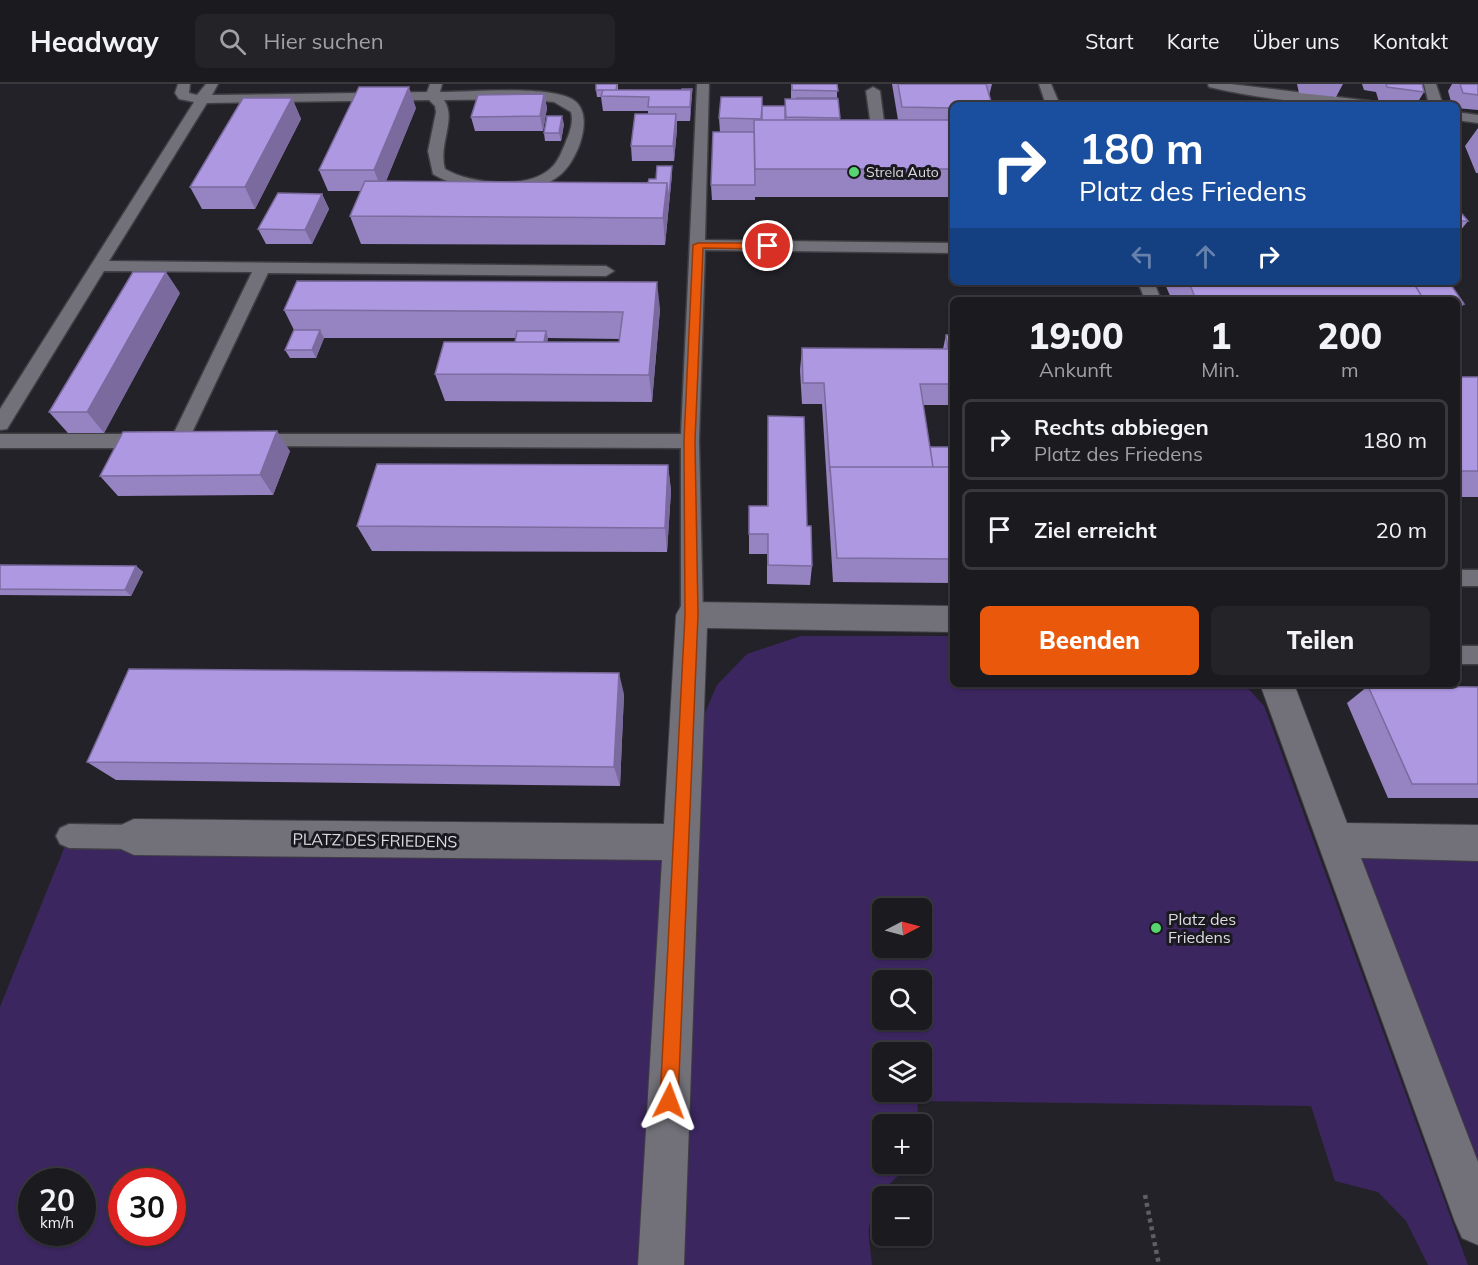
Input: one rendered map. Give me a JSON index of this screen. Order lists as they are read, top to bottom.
{
  "streets": {
    "street": ["PLATZ DES FRIEDENS"]
  },
  "places": ["Strela Auto", "Platz des Friedens"],
  "north": "right",
  "page": {
    "header": "Headway",
    "search": "Hier suchen",
    "nav": [
      "Start",
      "Karte",
      "Über uns",
      "Kontakt"
    ],
    "turn": ["180 m", "Platz des Friedens"],
    "eta": [
      "19:00",
      "Ankunft",
      "1",
      "Min.",
      "200",
      "m"
    ],
    "list": [
      {
        "name": "Rechts abbiegen",
        "note": "Platz des Friedens",
        "value": "180 m"
      },
      {
        "name": "Ziel erreicht",
        "value": "20 m"
      }
    ],
    "buttons": ["Beenden", "Teilen"],
    "map_buttons": ["+", "−"],
    "speed": "20 km/h",
    "limit": "30"
  }
}
